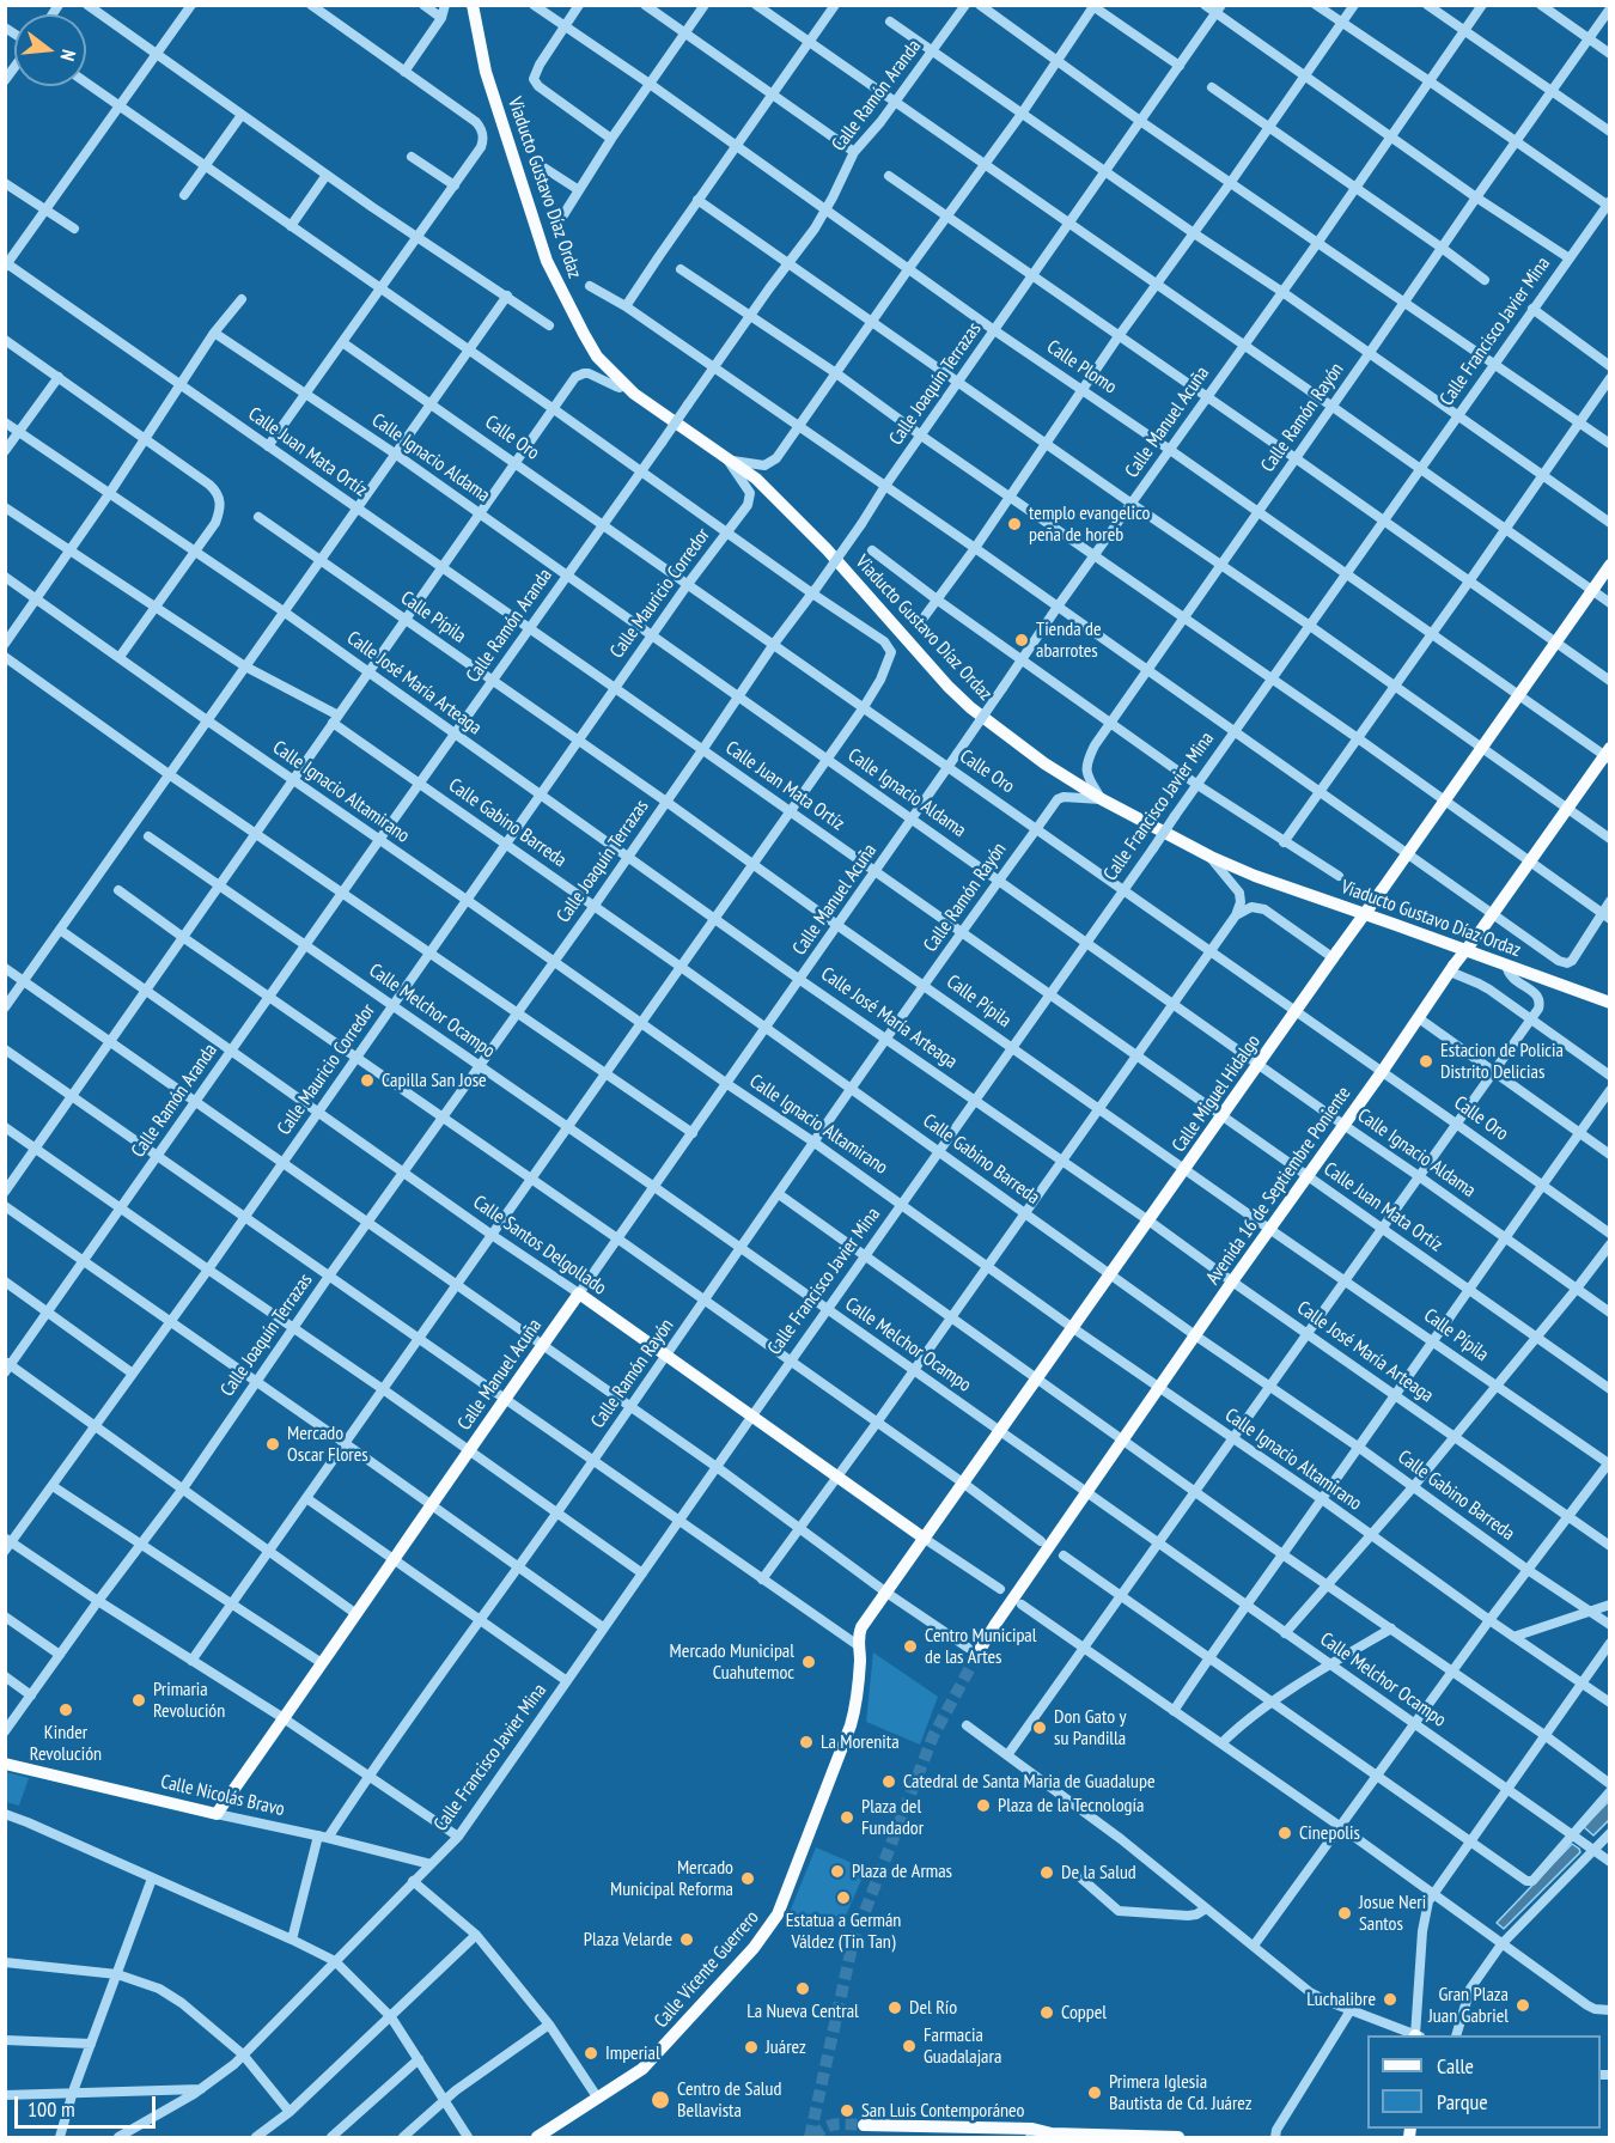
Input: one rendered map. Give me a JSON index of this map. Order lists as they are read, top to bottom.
{
  "streets": {
    "main road": [
      "Viaducto Gustavo Díaz Ordaz",
      "Calle Manuel Acuña",
      "Calle Miguel Hidalgo",
      "Avenida 16 de Septiembre Poniente",
      "Calle Santos Delgollado",
      "Calle Nicolás Bravo",
      "Calle Vicente Guerrero"
    ],
    "street": [
      "Calle Ramón Aranda",
      "Calle Francisco Javier Mina",
      "Calle Plomo",
      "Calle Joaquín Terrazas",
      "Calle Ramón Rayón",
      "Calle Oro",
      "Calle Juan Mata Ortíz",
      "Calle Ignacio Aldama",
      "Calle Mauricio Corredor",
      "Calle Pípila",
      "Calle José María Arteaga",
      "Calle Ignacio Altamirano",
      "Calle Gabino Barreda",
      "Calle Melchor Ocampo"
    ]
  },
  "crossings": [
    ["Calle Ramón Aranda", "Calle Plomo"],
    ["Calle Ramón Aranda", "Calle Oro"],
    ["Calle Ramón Aranda", "Calle Juan Mata Ortíz"],
    ["Calle Ramón Aranda", "Calle Ignacio Aldama"],
    ["Calle Ramón Aranda", "Calle Pípila"],
    ["Calle Ramón Aranda", "Calle José María Arteaga"],
    ["Calle Ramón Aranda", "Calle Ignacio Altamirano"],
    ["Calle Ramón Aranda", "Calle Gabino Barreda"],
    ["Calle Ramón Aranda", "Calle Melchor Ocampo"],
    ["Calle Ramón Aranda", "Calle Santos Delgollado"],
    ["Viaducto Gustavo Díaz Ordaz", "Calle Ramón Rayón"],
    ["Viaducto Gustavo Díaz Ordaz", "Calle Mauricio Corredor"],
    ["Calle Francisco Javier Mina", "Calle Plomo"],
    ["Calle Francisco Javier Mina", "Calle Oro"],
    ["Calle Francisco Javier Mina", "Calle Juan Mata Ortíz"],
    ["Calle Francisco Javier Mina", "Calle Ignacio Aldama"],
    ["Calle Francisco Javier Mina", "Calle Pípila"],
    ["Calle Francisco Javier Mina", "Calle José María Arteaga"],
    ["Calle Francisco Javier Mina", "Calle Ignacio Altamirano"],
    ["Calle Francisco Javier Mina", "Calle Gabino Barreda"],
    ["Calle Francisco Javier Mina", "Calle Melchor Ocampo"],
    ["Calle Francisco Javier Mina", "Calle Santos Delgollado"],
    ["Calle Francisco Javier Mina", "Calle Nicolás Bravo"],
    ["Calle Plomo", "Calle Joaquín Terrazas"],
    ["Calle Plomo", "Calle Ramón Rayón"],
    ["Calle Plomo", "Calle Manuel Acuña"],
    ["Calle Plomo", "Calle Miguel Hidalgo"],
    ["Calle Plomo", "Avenida 16 de Septiembre Poniente"],
    ["Calle Joaquín Terrazas", "Calle Oro"],
    ["Calle Joaquín Terrazas", "Calle Juan Mata Ortíz"],
    ["Calle Joaquín Terrazas", "Calle Ignacio Aldama"],
    ["Calle Joaquín Terrazas", "Calle Pípila"],
    ["Calle Joaquín Terrazas", "Calle José María Arteaga"],
    ["Calle Joaquín Terrazas", "Calle Ignacio Altamirano"],
    ["Calle Joaquín Terrazas", "Calle Gabino Barreda"],
    ["Calle Joaquín Terrazas", "Calle Melchor Ocampo"],
    ["Calle Joaquín Terrazas", "Calle Santos Delgollado"],
    ["Calle Ramón Rayón", "Calle Oro"],
    ["Calle Ramón Rayón", "Calle Juan Mata Ortíz"],
    ["Calle Ramón Rayón", "Calle Ignacio Aldama"],
    ["Calle Ramón Rayón", "Calle Pípila"],
    ["Calle Ramón Rayón", "Calle José María Arteaga"],
    ["Calle Ramón Rayón", "Calle Ignacio Altamirano"],
    ["Calle Ramón Rayón", "Calle Gabino Barreda"],
    ["Calle Ramón Rayón", "Calle Melchor Ocampo"],
    ["Calle Ramón Rayón", "Calle Santos Delgollado"],
    ["Calle Ramón Rayón", "Calle Nicolás Bravo"],
    ["Calle Manuel Acuña", "Calle Oro"],
    ["Calle Manuel Acuña", "Calle Juan Mata Ortíz"],
    ["Calle Manuel Acuña", "Calle Ignacio Aldama"],
    ["Calle Manuel Acuña", "Calle Pípila"],
    ["Calle Manuel Acuña", "Calle José María Arteaga"],
    ["Calle Manuel Acuña", "Calle Ignacio Altamirano"],
    ["Calle Manuel Acuña", "Calle Gabino Barreda"],
    ["Calle Manuel Acuña", "Calle Melchor Ocampo"],
    ["Calle Manuel Acuña", "Calle Santos Delgollado"],
    ["Calle Manuel Acuña", "Calle Nicolás Bravo"],
    ["Calle Oro", "Calle Mauricio Corredor"],
    ["Calle Oro", "Calle Miguel Hidalgo"],
    ["Calle Oro", "Avenida 16 de Septiembre Poniente"],
    ["Calle Juan Mata Ortíz", "Calle Mauricio Corredor"],
    ["Calle Juan Mata Ortíz", "Calle Miguel Hidalgo"],
    ["Calle Juan Mata Ortíz", "Avenida 16 de Septiembre Poniente"],
    ["Calle Ignacio Aldama", "Calle Mauricio Corredor"],
    ["Calle Ignacio Aldama", "Calle Miguel Hidalgo"],
    ["Calle Ignacio Aldama", "Avenida 16 de Septiembre Poniente"],
    ["Calle Mauricio Corredor", "Calle Pípila"],
    ["Calle Mauricio Corredor", "Calle José María Arteaga"],
    ["Calle Mauricio Corredor", "Calle Ignacio Altamirano"],
    ["Calle Mauricio Corredor", "Calle Gabino Barreda"],
    ["Calle Mauricio Corredor", "Calle Melchor Ocampo"],
    ["Calle Mauricio Corredor", "Calle Santos Delgollado"],
    ["Calle Pípila", "Calle Miguel Hidalgo"],
    ["Calle Pípila", "Avenida 16 de Septiembre Poniente"],
    ["Calle José María Arteaga", "Calle Miguel Hidalgo"],
    ["Calle José María Arteaga", "Avenida 16 de Septiembre Poniente"],
    ["Calle Ignacio Altamirano", "Calle Miguel Hidalgo"],
    ["Calle Ignacio Altamirano", "Avenida 16 de Septiembre Poniente"],
    ["Calle Gabino Barreda", "Calle Miguel Hidalgo"],
    ["Calle Gabino Barreda", "Avenida 16 de Septiembre Poniente"],
    ["Calle Melchor Ocampo", "Calle Miguel Hidalgo"],
    ["Calle Melchor Ocampo", "Avenida 16 de Septiembre Poniente"],
    ["Calle Miguel Hidalgo", "Calle Santos Delgollado"],
    ["Calle Miguel Hidalgo", "Calle Vicente Guerrero"]
  ],
  "places": [
    "templo evangelico peña de horeb",
    "Tienda de abarrotes",
    "Estacion de Policia Distrito Delicias",
    "Capilla San Jose",
    "Mercado Oscar Flores",
    "Centro Municipal de las Artes",
    "Mercado Municipal Cuahutemoc",
    "Primaria Revolución",
    "Kinder Revolución",
    "Don Gato y su Pandilla",
    "La Morenita",
    "Catedral de Santa Maria de Guadalupe",
    "Plaza de la Tecnología",
    "Plaza del Fundador",
    "Cinepolis",
    "Plaza de Armas",
    "De la Salud",
    "Mercado Municipal Reforma",
    "Estatua a Germán Váldez (Tin Tan)",
    "Josue Neri Santos",
    "Plaza Velarde",
    "La Nueva Central",
    "Luchalibre",
    "Gran Plaza Juan Gabriel",
    "Del Río",
    "Coppel",
    "Farmacia Guadalajara",
    "Juárez",
    "Imperial",
    "Primera Iglesia Bautista de Cd. Juárez",
    "Centro de Salud Bellavista",
    "San Luis Contemporáneo"
  ],
  "legend": ["Calle", "Parque"],
  "scale_bar": "100 m",
  "north": "right"
}
